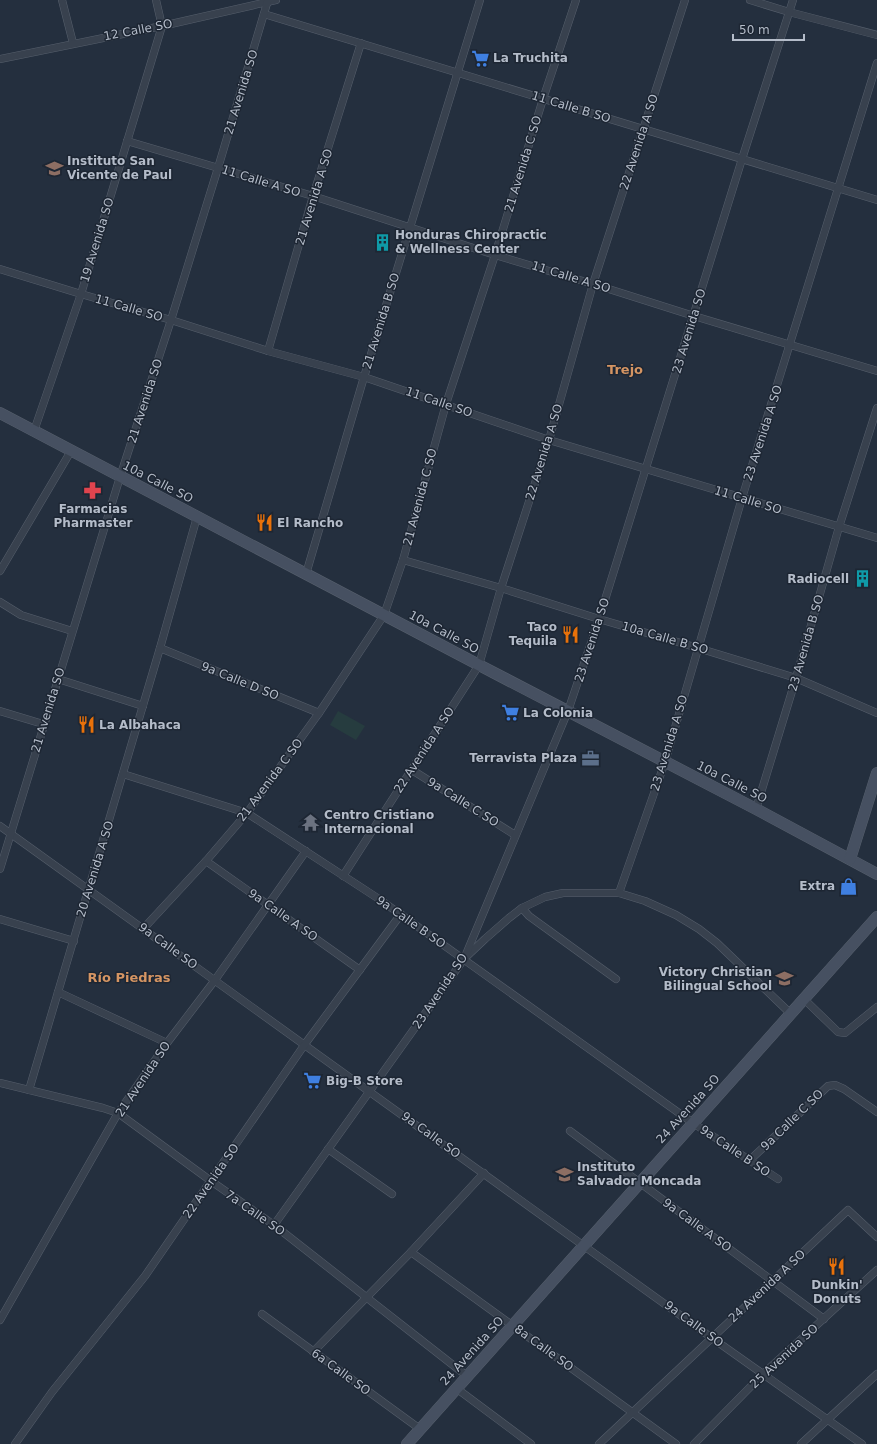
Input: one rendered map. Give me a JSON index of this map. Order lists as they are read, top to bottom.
{
  "streets": {
    "street": [
      "12 Calle SO",
      "21 Avenida SO",
      "11 Calle B SO",
      "22 Avenida A SO",
      "21 Avenida C SO",
      "11 Calle A SO",
      "21 Avenida A SO",
      "19 Avenida SO",
      "11 Calle SO",
      "21 Avenida B SO",
      "23 Avenida SO",
      "23 Avenida A SO",
      "10a Calle SO",
      "10a Calle B SO",
      "23 Avenida B SO",
      "9a Calle D SO",
      "9a Calle C SO",
      "20 Avenida A SO",
      "9a Calle A SO",
      "9a Calle B SO",
      "9a Calle SO",
      "24 Avenida SO",
      "22 Avenida SO",
      "7a Calle SO",
      "24 Avenida A SO",
      "8a Calle SO",
      "25 Avenida SO",
      "6a Calle SO"
    ]
  },
  "crossings": [
    ["12 Calle SO", "21 Avenida SO"],
    ["12 Calle SO", "19 Avenida SO"],
    ["21 Avenida SO", "11 Calle B SO"],
    ["21 Avenida SO", "11 Calle A SO"],
    ["21 Avenida SO", "11 Calle SO"],
    ["21 Avenida SO", "10a Calle SO"],
    ["21 Avenida SO", "9a Calle A SO"],
    ["21 Avenida SO", "9a Calle B SO"],
    ["21 Avenida SO", "9a Calle SO"],
    ["21 Avenida SO", "7a Calle SO"],
    ["11 Calle B SO", "22 Avenida A SO"],
    ["11 Calle B SO", "21 Avenida C SO"],
    ["11 Calle B SO", "21 Avenida A SO"],
    ["11 Calle B SO", "21 Avenida B SO"],
    ["11 Calle B SO", "23 Avenida SO"],
    ["11 Calle B SO", "23 Avenida A SO"],
    ["22 Avenida A SO", "11 Calle A SO"],
    ["22 Avenida A SO", "11 Calle SO"],
    ["22 Avenida A SO", "10a Calle SO"],
    ["22 Avenida A SO", "10a Calle B SO"],
    ["22 Avenida A SO", "9a Calle C SO"],
    ["22 Avenida A SO", "9a Calle B SO"],
    ["21 Avenida C SO", "11 Calle A SO"],
    ["21 Avenida C SO", "11 Calle SO"],
    ["21 Avenida C SO", "10a Calle SO"],
    ["21 Avenida C SO", "10a Calle B SO"],
    ["21 Avenida C SO", "9a Calle D SO"],
    ["21 Avenida C SO", "9a Calle A SO"],
    ["21 Avenida C SO", "9a Calle B SO"],
    ["21 Avenida C SO", "9a Calle SO"],
    ["11 Calle A SO", "21 Avenida A SO"],
    ["11 Calle A SO", "19 Avenida SO"],
    ["11 Calle A SO", "21 Avenida B SO"],
    ["11 Calle A SO", "23 Avenida SO"],
    ["11 Calle A SO", "23 Avenida A SO"],
    ["21 Avenida A SO", "11 Calle SO"],
    ["19 Avenida SO", "11 Calle SO"],
    ["19 Avenida SO", "10a Calle SO"],
    ["11 Calle SO", "21 Avenida B SO"],
    ["11 Calle SO", "23 Avenida SO"],
    ["11 Calle SO", "23 Avenida A SO"],
    ["11 Calle SO", "23 Avenida B SO"],
    ["21 Avenida B SO", "10a Calle SO"],
    ["23 Avenida SO", "10a Calle SO"],
    ["23 Avenida SO", "10a Calle B SO"],
    ["23 Avenida SO", "9a Calle C SO"],
    ["23 Avenida SO", "9a Calle B SO"],
    ["23 Avenida SO", "9a Calle SO"],
    ["23 Avenida SO", "7a Calle SO"],
    ["23 Avenida A SO", "10a Calle SO"],
    ["23 Avenida A SO", "10a Calle B SO"],
    ["10a Calle SO", "23 Avenida B SO"],
    ["10a Calle B SO", "23 Avenida B SO"],
    ["9a Calle D SO", "20 Avenida A SO"],
    ["9a Calle C SO", "9a Calle B SO"],
    ["20 Avenida A SO", "9a Calle B SO"],
    ["20 Avenida A SO", "9a Calle SO"],
    ["20 Avenida A SO", "7a Calle SO"],
    ["9a Calle A SO", "24 Avenida SO"],
    ["9a Calle A SO", "22 Avenida SO"],
    ["9a Calle A SO", "24 Avenida A SO"],
    ["9a Calle A SO", "25 Avenida SO"],
    ["9a Calle B SO", "24 Avenida SO"],
    ["9a Calle B SO", "22 Avenida SO"],
    ["9a Calle SO", "24 Avenida SO"],
    ["9a Calle SO", "22 Avenida SO"],
    ["9a Calle SO", "24 Avenida A SO"],
    ["9a Calle SO", "25 Avenida SO"],
    ["24 Avenida SO", "7a Calle SO"],
    ["24 Avenida SO", "8a Calle SO"],
    ["24 Avenida SO", "6a Calle SO"],
    ["22 Avenida SO", "7a Calle SO"],
    ["24 Avenida A SO", "8a Calle SO"]
  ],
  "districts": ["Trejo", "Río Piedras"],
  "places": {
    "supermarket": ["La Truchita", "La Colonia", "Big-B Store"],
    "school or university": ["Instituto San Vicente de Paul", "Victory Christian Bilingual School", "Instituto Salvador Moncada"],
    "building": ["Honduras Chiropractic & Wellness Center", "Radiocell"],
    "pharmacy": ["Farmacias Pharmaster"],
    "restaurant": [
      "El Rancho",
      "Taco Tequila",
      "La Albahaca",
      "Dunkin' Donuts"
    ],
    "office": ["Terravista Plaza"],
    "temple": ["Centro Cristiano Internacional"],
    "shop": ["Extra"]
  },
  "scale_bar": "50 m"
}
